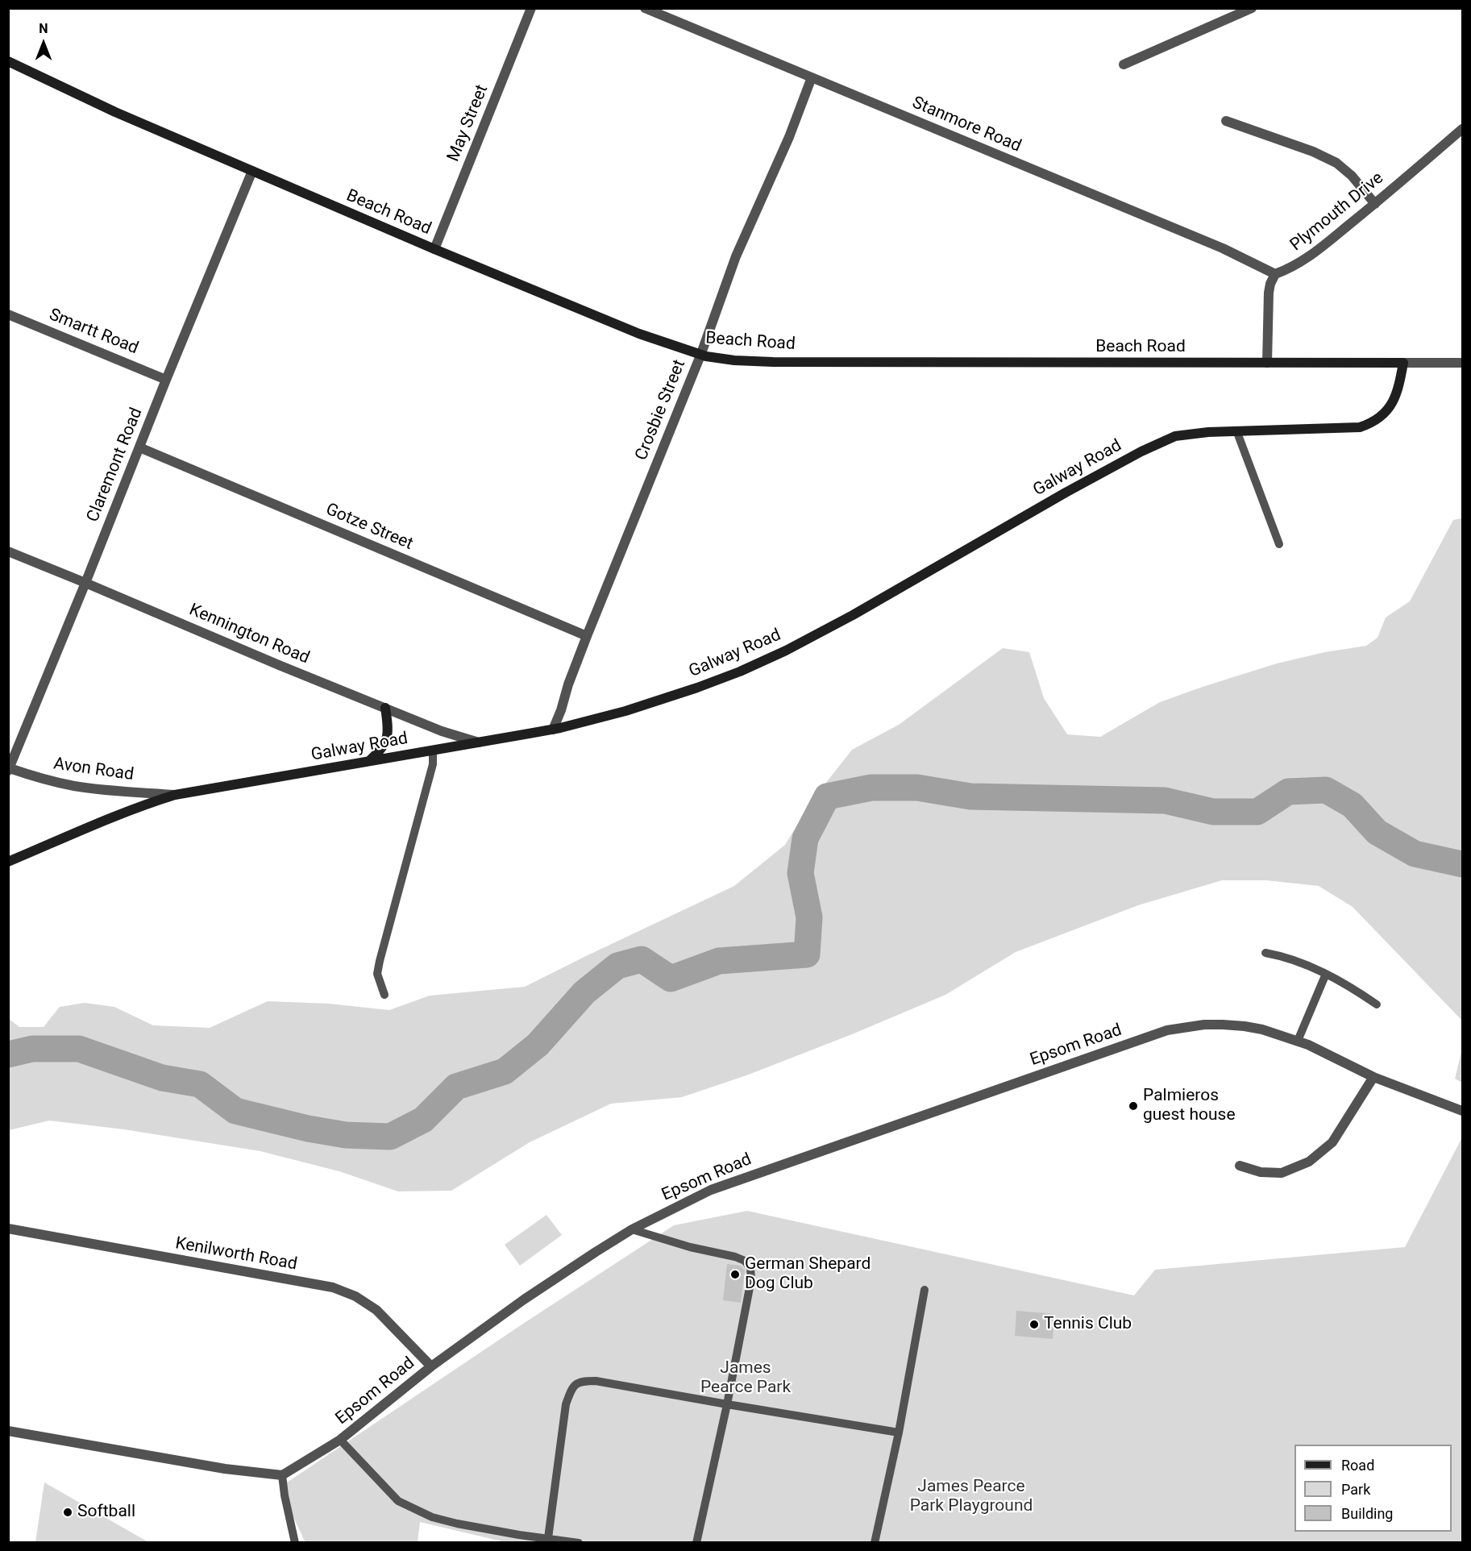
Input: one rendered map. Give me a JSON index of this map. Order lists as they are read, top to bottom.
{
  "streets": {
    "street": [
      "May Street",
      "Stanmore Road",
      "Plymouth Drive",
      "Beach Road",
      "Smartt Road",
      "Crosbie Street",
      "Claremont Road",
      "Galway Road",
      "Gotze Street",
      "Kennington Road",
      "Avon Road",
      "Epsom Road",
      "Kenilworth Road"
    ]
  },
  "crossings": [
    ["May Street", "Beach Road"],
    ["Stanmore Road", "Plymouth Drive"],
    ["Stanmore Road", "Crosbie Street"],
    ["Beach Road", "Crosbie Street"],
    ["Beach Road", "Claremont Road"],
    ["Beach Road", "Galway Road"],
    ["Smartt Road", "Claremont Road"],
    ["Crosbie Street", "Galway Road"],
    ["Crosbie Street", "Gotze Street"],
    ["Claremont Road", "Gotze Street"],
    ["Claremont Road", "Kennington Road"],
    ["Claremont Road", "Avon Road"],
    ["Galway Road", "Kennington Road"],
    ["Galway Road", "Avon Road"],
    ["Epsom Road", "Kenilworth Road"]
  ],
  "parks": ["James Pearce Park", "James Pearce Park Playground"],
  "places": [
    "Palmieros guest house",
    "German Shepard Dog Club",
    "Tennis Club",
    "Softball"
  ],
  "legend": ["Road", "Park", "Building"],
  "north": "top"
}
